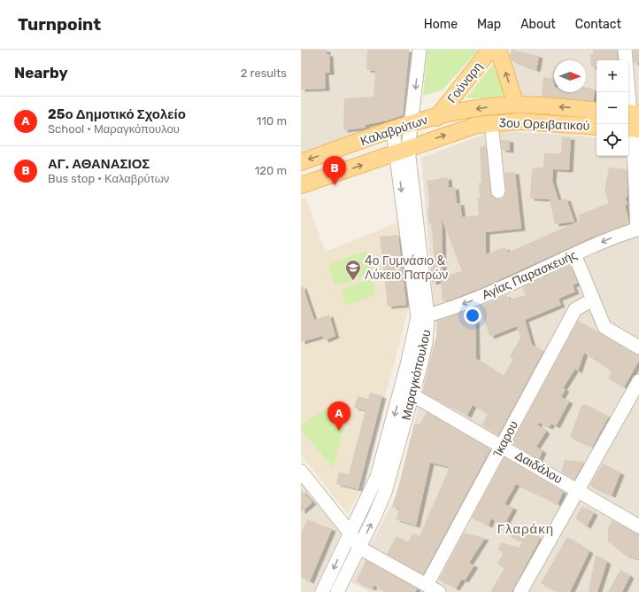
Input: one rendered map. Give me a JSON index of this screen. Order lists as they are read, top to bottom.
{
  "streets": {
    "main road": ["Γούναρη", "3ου Ορειβατικού", "Καλαβρύτων"],
    "street": [
      "Αγίας Παρασκευής",
      "Μαραγκόπουλου",
      "Ίκαρου",
      "Δαιδάλου"
    ]
  },
  "crossings": [
    ["Γούναρη", "3ου Ορειβατικού"],
    ["Γούναρη", "Καλαβρύτων"],
    ["3ου Ορειβατικού", "Καλαβρύτων"],
    ["3ου Ορειβατικού", "Μαραγκόπουλου"],
    ["Καλαβρύτων", "Μαραγκόπουλου"],
    ["Αγίας Παρασκευής", "Μαραγκόπουλου"],
    ["Μαραγκόπουλου", "Δαιδάλου"],
    ["Ίκαρου", "Δαιδάλου"]
  ],
  "one_way": ["Αγίας Παρασκευής"],
  "districts": ["Γλαράκη"],
  "places": {
    "school or university": ["4ο Γυμνάσιο & Λύκειο Πατρών"]
  },
  "north": "right",
  "page": {
    "header": "Turnpoint",
    "nav": [
      "Home",
      "Map",
      "About",
      "Contact"
    ],
    "heading": ["Nearby", "2 results"],
    "map_buttons": ["+", "−"],
    "list": [
      {
        "mark": "A",
        "name": "25ο Δημοτικό Σχολείο",
        "note": "School · Μαραγκόπουλου",
        "value": "110 m"
      },
      {
        "mark": "B",
        "name": "ΑΓ. ΑΘΑΝΑΣΙΟΣ",
        "note": "Bus stop · Καλαβρύτων",
        "value": "120 m"
      }
    ],
    "pins": ["B", "A"]
  }
}
